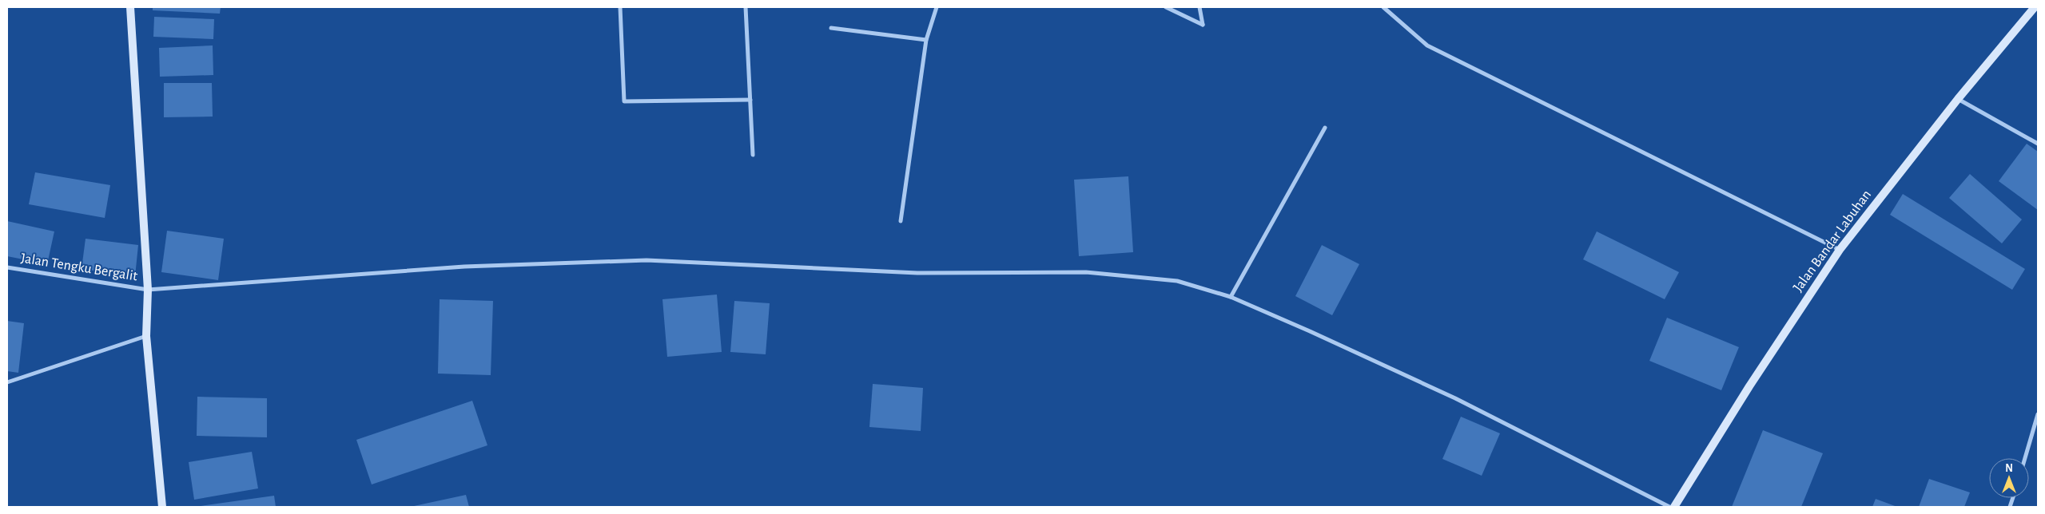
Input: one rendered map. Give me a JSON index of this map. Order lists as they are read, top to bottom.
{
  "streets": {
    "main road": ["Jalan Bandar Labuhan"],
    "street": ["Jalan Tengku Bergalit"]
  },
  "north": "top"
}
